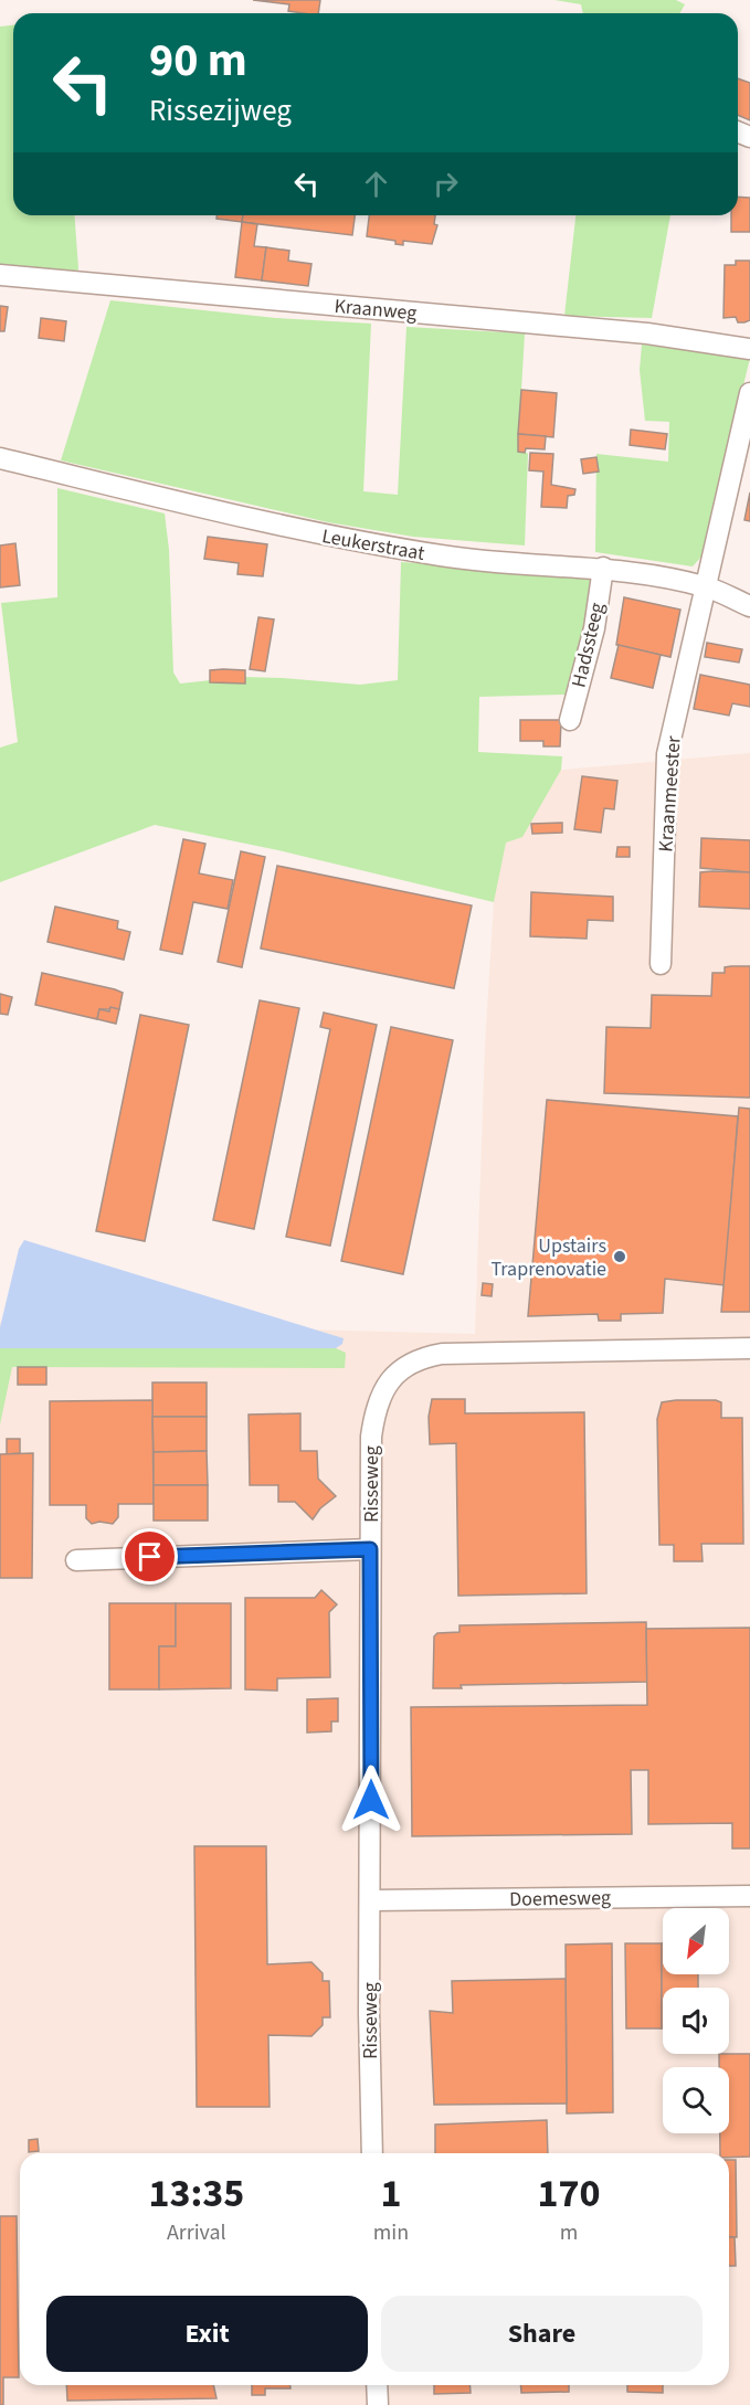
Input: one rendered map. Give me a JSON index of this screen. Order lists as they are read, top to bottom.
{
  "streets": {
    "street": [
      "Kraanweg",
      "Leukerstraat",
      "Hadssteeg",
      "Kraanmeester",
      "Risseweg",
      "Doemesweg"
    ]
  },
  "crossings": [
    ["Leukerstraat", "Hadssteeg"],
    ["Leukerstraat", "Kraanmeester"],
    ["Risseweg", "Doemesweg"]
  ],
  "places": ["Upstairs Traprenovatie"],
  "north": "bottom left",
  "page": {
    "turn": ["90 m", "Rissezijweg"],
    "eta": [
      "13:35",
      "Arrival",
      "1",
      "min",
      "170",
      "m"
    ],
    "buttons": ["Exit", "Share"]
  }
}
